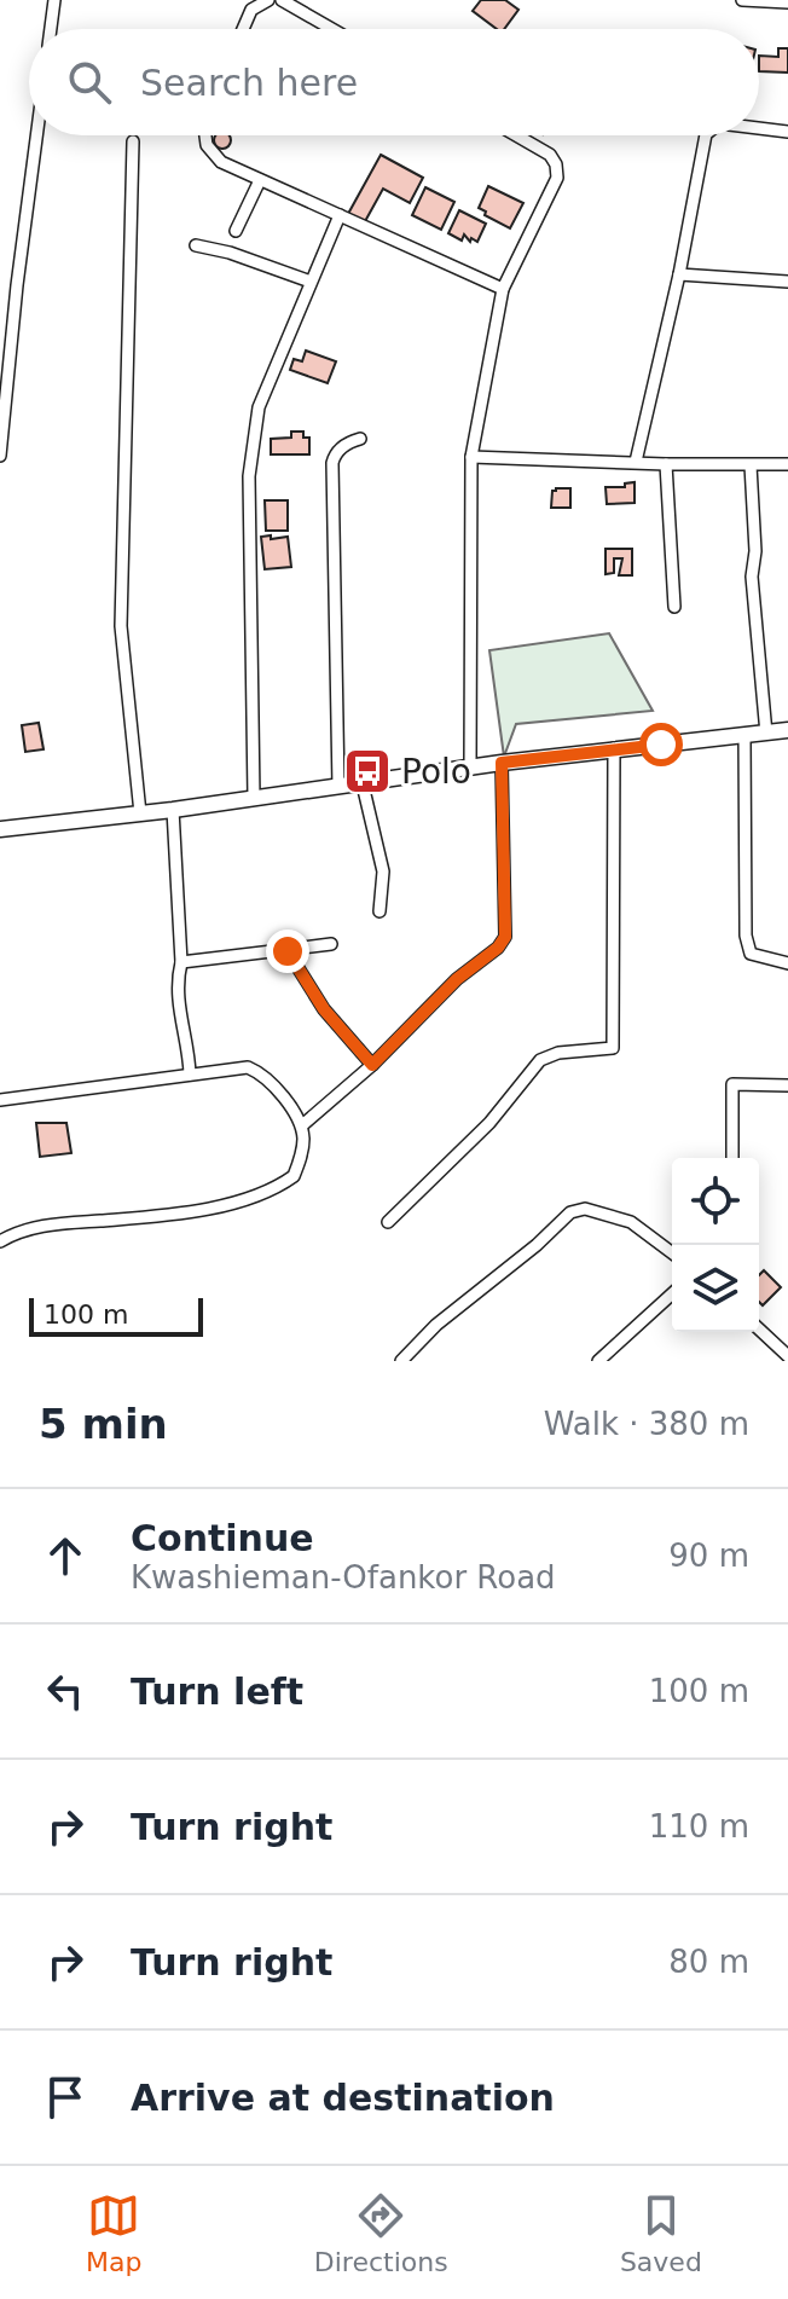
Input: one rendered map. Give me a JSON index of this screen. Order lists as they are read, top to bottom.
{
  "places": {
    "bus stop": ["Polo"]
  },
  "scale_bar": "100 m",
  "page": {
    "search": "Search here",
    "scale": "100 m",
    "heading": ["5 min", "Walk · 380 m"],
    "list": [
      ["Continue", "Kwashieman-Ofankor Road", "90 m"],
      ["Turn left", "100 m"],
      ["Turn right", "110 m"],
      ["Turn right", "80 m"],
      "Arrive at destination"
    ],
    "nav": ["Map", "Directions", "Saved"]
  }
}
